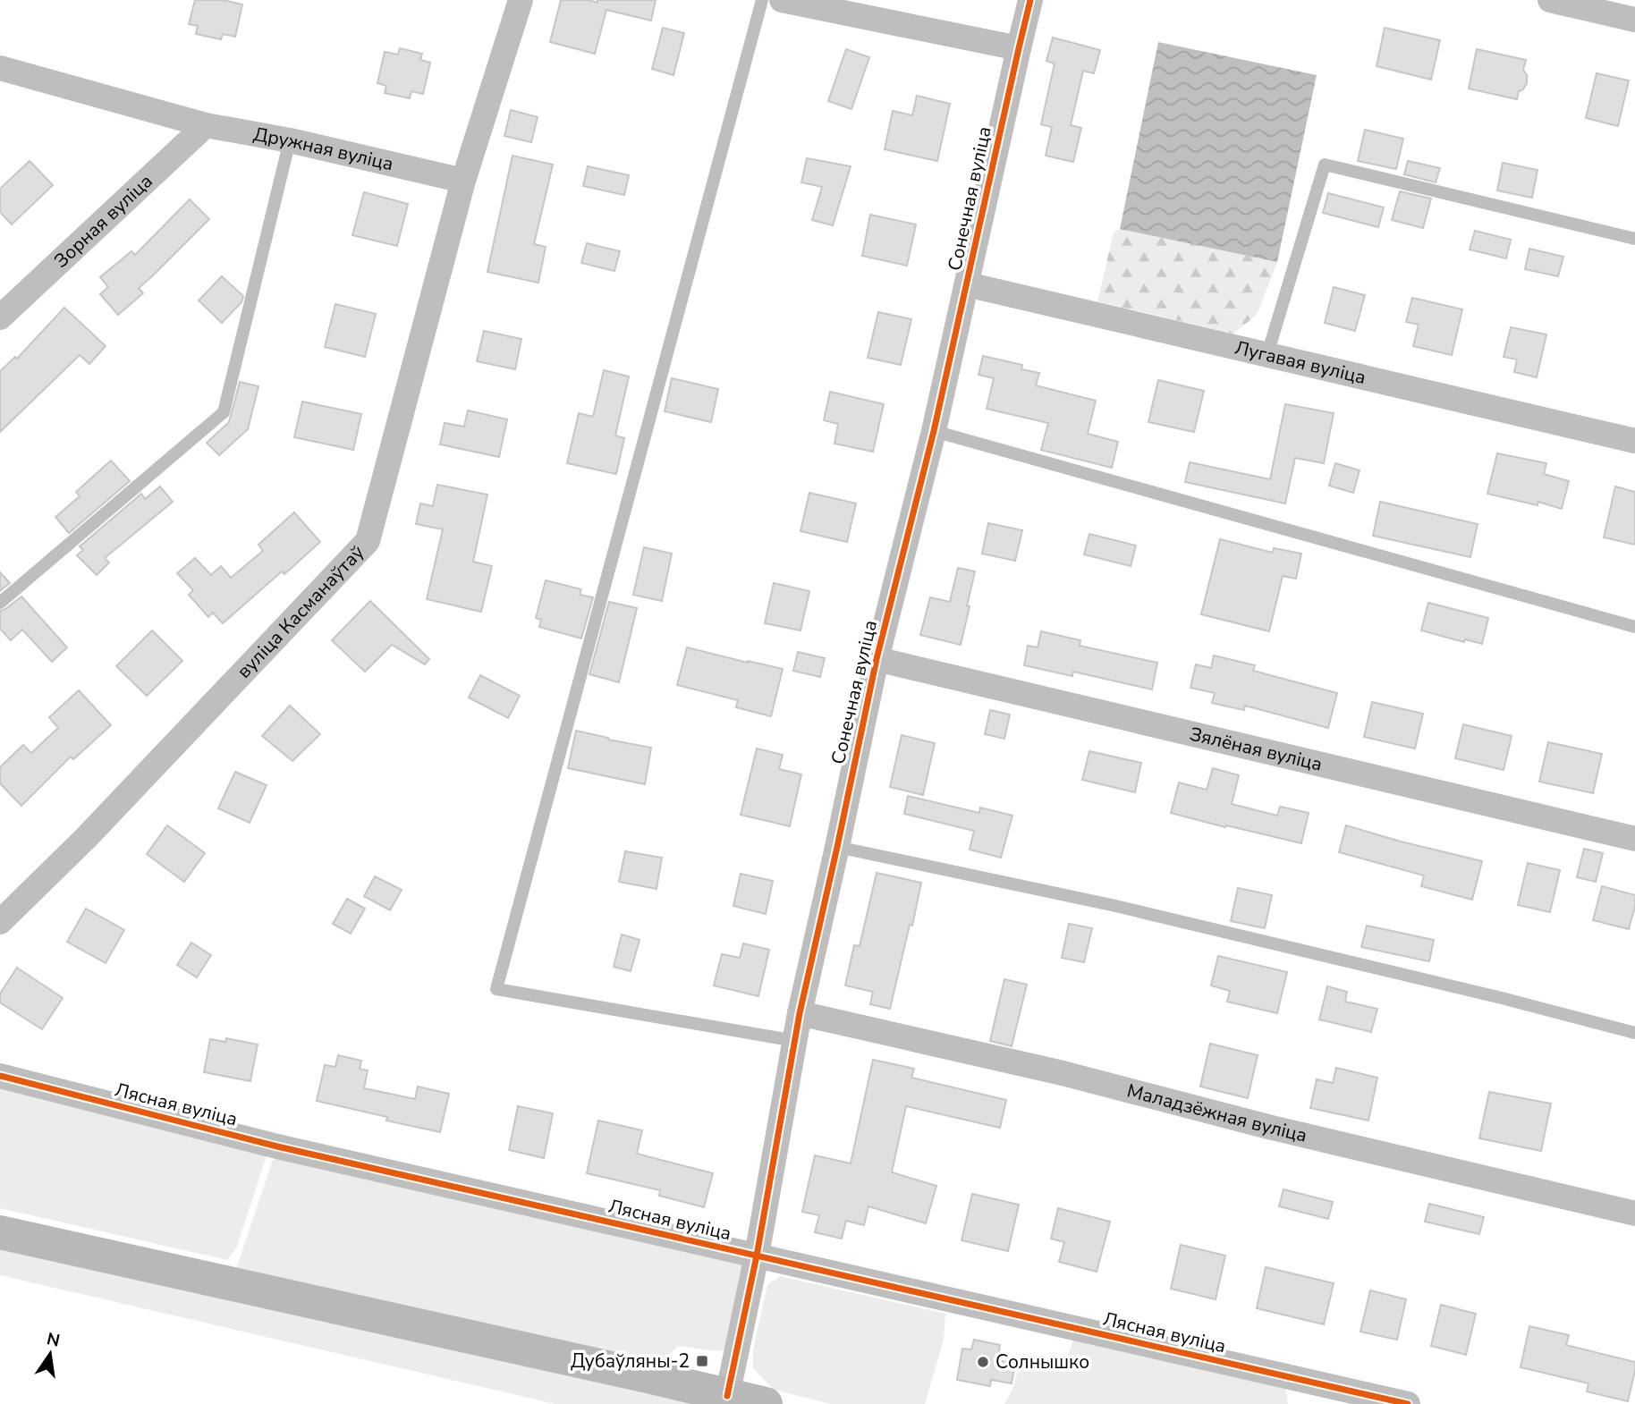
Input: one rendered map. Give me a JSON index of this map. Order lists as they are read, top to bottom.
{
  "streets": {
    "street": [
      "Дружная вуліца",
      "Сонечная вуліца",
      "Зорная вуліца",
      "Лугавая вуліца",
      "вуліца Касманаўтаў",
      "Зялёная вуліца",
      "Лясная вуліца",
      "Маладзёжная вуліца"
    ]
  },
  "crossings": [
    ["Дружная вуліца", "Зорная вуліца"],
    ["Дружная вуліца", "вуліца Касманаўтаў"],
    ["Сонечная вуліца", "Лугавая вуліца"],
    ["Сонечная вуліца", "Зялёная вуліца"],
    ["Сонечная вуліца", "Лясная вуліца"],
    ["Сонечная вуліца", "Маладзёжная вуліца"]
  ],
  "places": {
    "transit": ["Дубаўляны-2"],
    "other": ["Солнышко"]
  },
  "north": "top"
}
